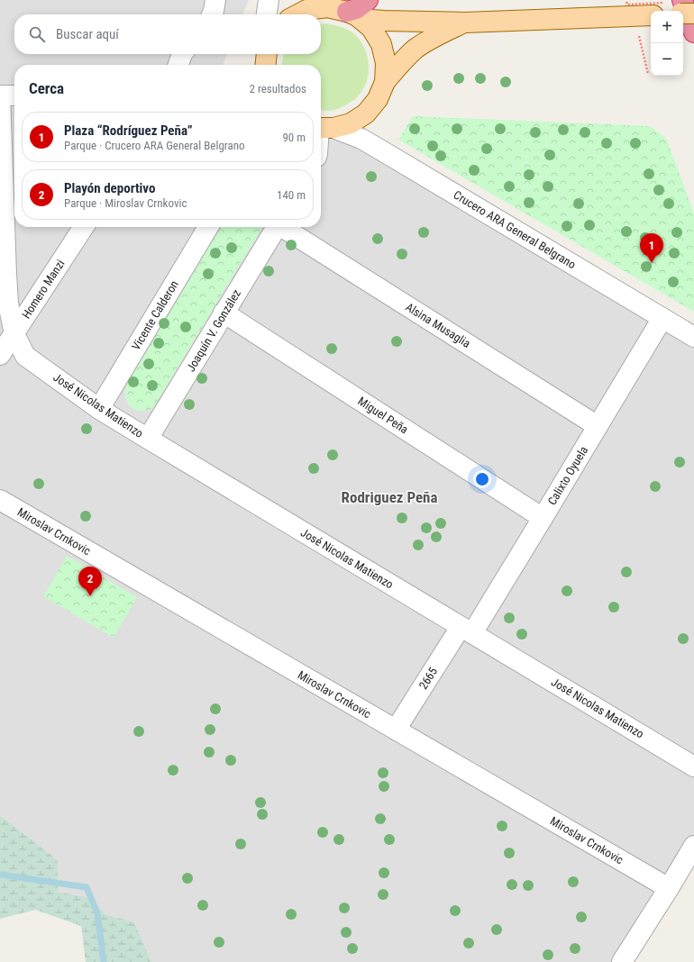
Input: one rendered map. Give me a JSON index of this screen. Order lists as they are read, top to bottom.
{
  "streets": {
    "street": [
      "Crucero ARA General Belgrano",
      "Homero Manzi",
      "Vicente Calderon",
      "Alsina Musaglia",
      "Joaquín V. González",
      "José Nicolas Matienzo",
      "Miguel Peña",
      "Calixto Oyuela",
      "Miroslav Crnkovic",
      "2665"
    ]
  },
  "crossings": [
    ["Crucero ARA General Belgrano", "Calixto Oyuela"],
    ["Homero Manzi", "José Nicolas Matienzo"],
    ["Vicente Calderon", "José Nicolas Matienzo"],
    ["Alsina Musaglia", "Calixto Oyuela"],
    ["Joaquín V. González", "José Nicolas Matienzo"],
    ["Joaquín V. González", "Miguel Peña"],
    ["José Nicolas Matienzo", "Calixto Oyuela"],
    ["José Nicolas Matienzo", "2665"],
    ["Miguel Peña", "Calixto Oyuela"],
    ["Calixto Oyuela", "2665"],
    ["Miroslav Crnkovic", "2665"]
  ],
  "districts": ["Rodriguez Peña"],
  "page": {
    "map_buttons": ["+", "−"],
    "search": "Buscar aquí",
    "heading": ["Cerca", "2 resultados"],
    "list": [
      {
        "mark": "1",
        "name": "Plaza “Rodríguez Peña”",
        "note": "Parque · Crucero ARA General Belgrano",
        "value": "90 m"
      },
      {
        "mark": "2",
        "name": "Playón deportivo",
        "note": "Parque · Miroslav Crnkovic",
        "value": "140 m"
      }
    ],
    "pins": ["1", "2"]
  }
}
